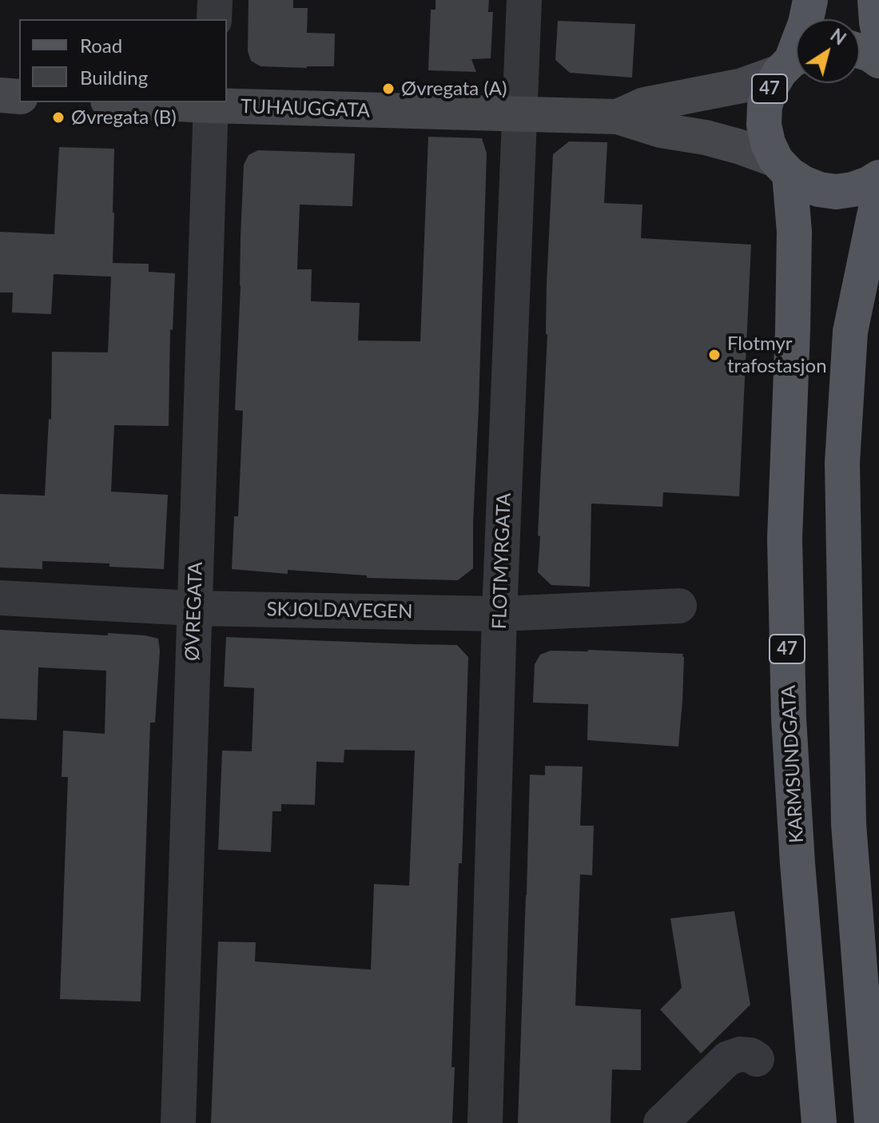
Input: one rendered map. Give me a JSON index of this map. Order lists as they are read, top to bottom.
{
  "streets": {
    "main road": ["47", "TUHAUGGATA", "KARMSUNDGATA"],
    "street": ["FLOTMYRGATA", "SKJOLDAVEGEN", "ØVREGATA"]
  },
  "crossings": [
    ["47", "TUHAUGGATA"],
    ["47", "KARMSUNDGATA"],
    ["TUHAUGGATA", "FLOTMYRGATA"],
    ["TUHAUGGATA", "ØVREGATA"],
    ["TUHAUGGATA", "KARMSUNDGATA"],
    ["FLOTMYRGATA", "SKJOLDAVEGEN"],
    ["SKJOLDAVEGEN", "ØVREGATA"]
  ],
  "places": ["Øvregata (A)", "Øvregata (B)", "Flotmyr trafostasjon"],
  "legend": ["Road", "Building"],
  "north": "top right"
}
